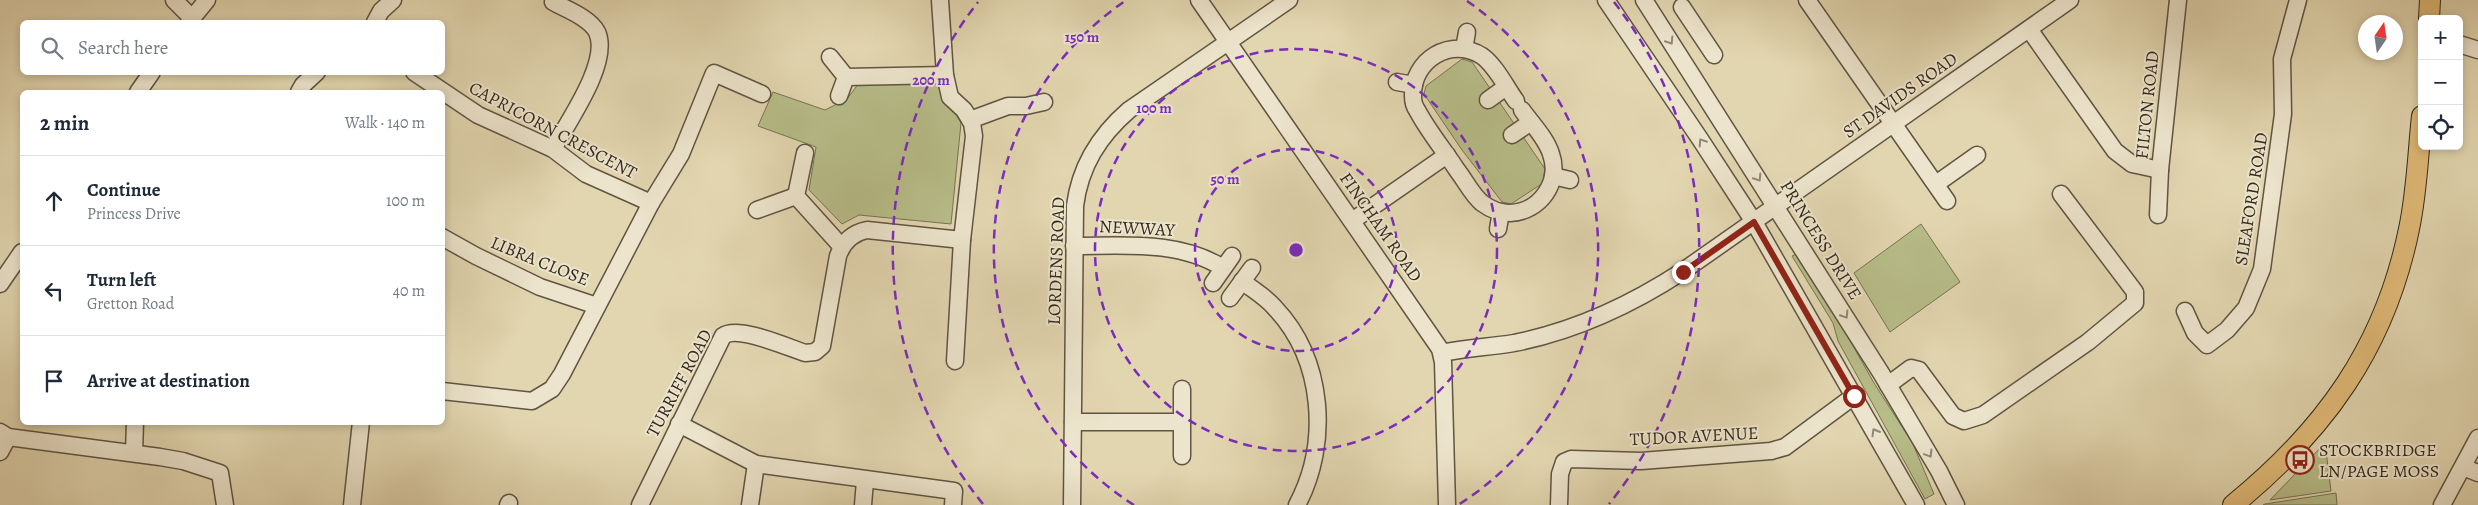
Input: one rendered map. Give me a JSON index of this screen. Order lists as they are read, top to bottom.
{
  "streets": {
    "street": [
      "ST DAVIDS ROAD",
      "FILTON ROAD",
      "CAPRICORN CRESCENT",
      "SLEAFORD ROAD",
      "FINCHAM ROAD",
      "NEWWAY",
      "PRINCESS DRIVE",
      "LIBRA CLOSE",
      "LORDENS ROAD",
      "TURRIFF ROAD",
      "TUDOR AVENUE"
    ]
  },
  "crossings": [
    ["ST DAVIDS ROAD", "FINCHAM ROAD"],
    ["ST DAVIDS ROAD", "PRINCESS DRIVE"],
    ["FINCHAM ROAD", "LORDENS ROAD"],
    ["NEWWAY", "LORDENS ROAD"]
  ],
  "places": {
    "bus stop": ["STOCKBRIDGE LN/PAGE MOSS"]
  },
  "north": "top",
  "page": {
    "map_buttons": ["+", "−"],
    "search": "Search here",
    "heading": ["2 min", "Walk · 140 m"],
    "list": [
      ["Continue", "Princess Drive", "100 m"],
      ["Turn left", "Gretton Road", "40 m"],
      "Arrive at destination"
    ]
  },
  "rings": [
    "150 m",
    "200 m",
    "100 m",
    "50 m"
  ]
}
